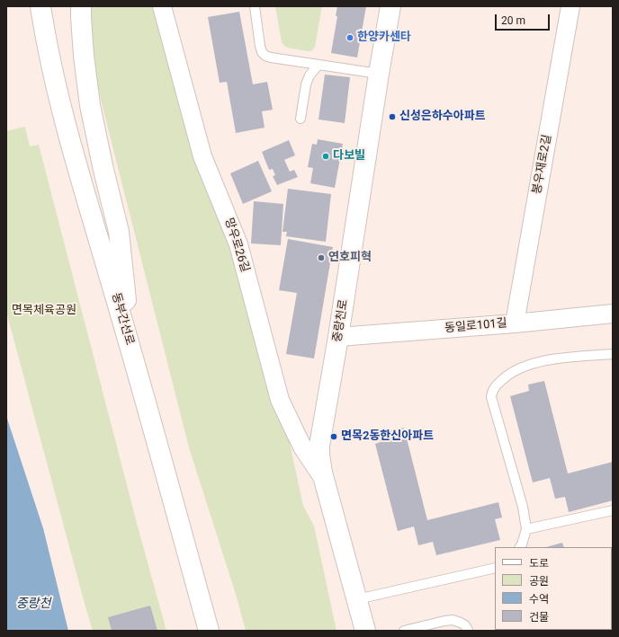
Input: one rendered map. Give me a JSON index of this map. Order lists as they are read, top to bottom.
{
  "streets": {
    "main road": ["동부간선로", "중랑천로"],
    "street": ["봉우재로2길", "망우로26길", "동일로101길"]
  },
  "crossings": [
    ["봉우재로2길", "동일로101길"],
    ["망우로26길", "중랑천로"],
    ["중랑천로", "동일로101길"]
  ],
  "water": ["중랑천"],
  "parks": ["면목체육공원"],
  "places": [
    "한양카센타",
    "신성은하수아파트",
    "다보빌",
    "연호피혁",
    "면목2동한신아파트"
  ],
  "legend": [
    "도로",
    "공원",
    "수역",
    "건물"
  ],
  "scale_bar": "20 m"
}
